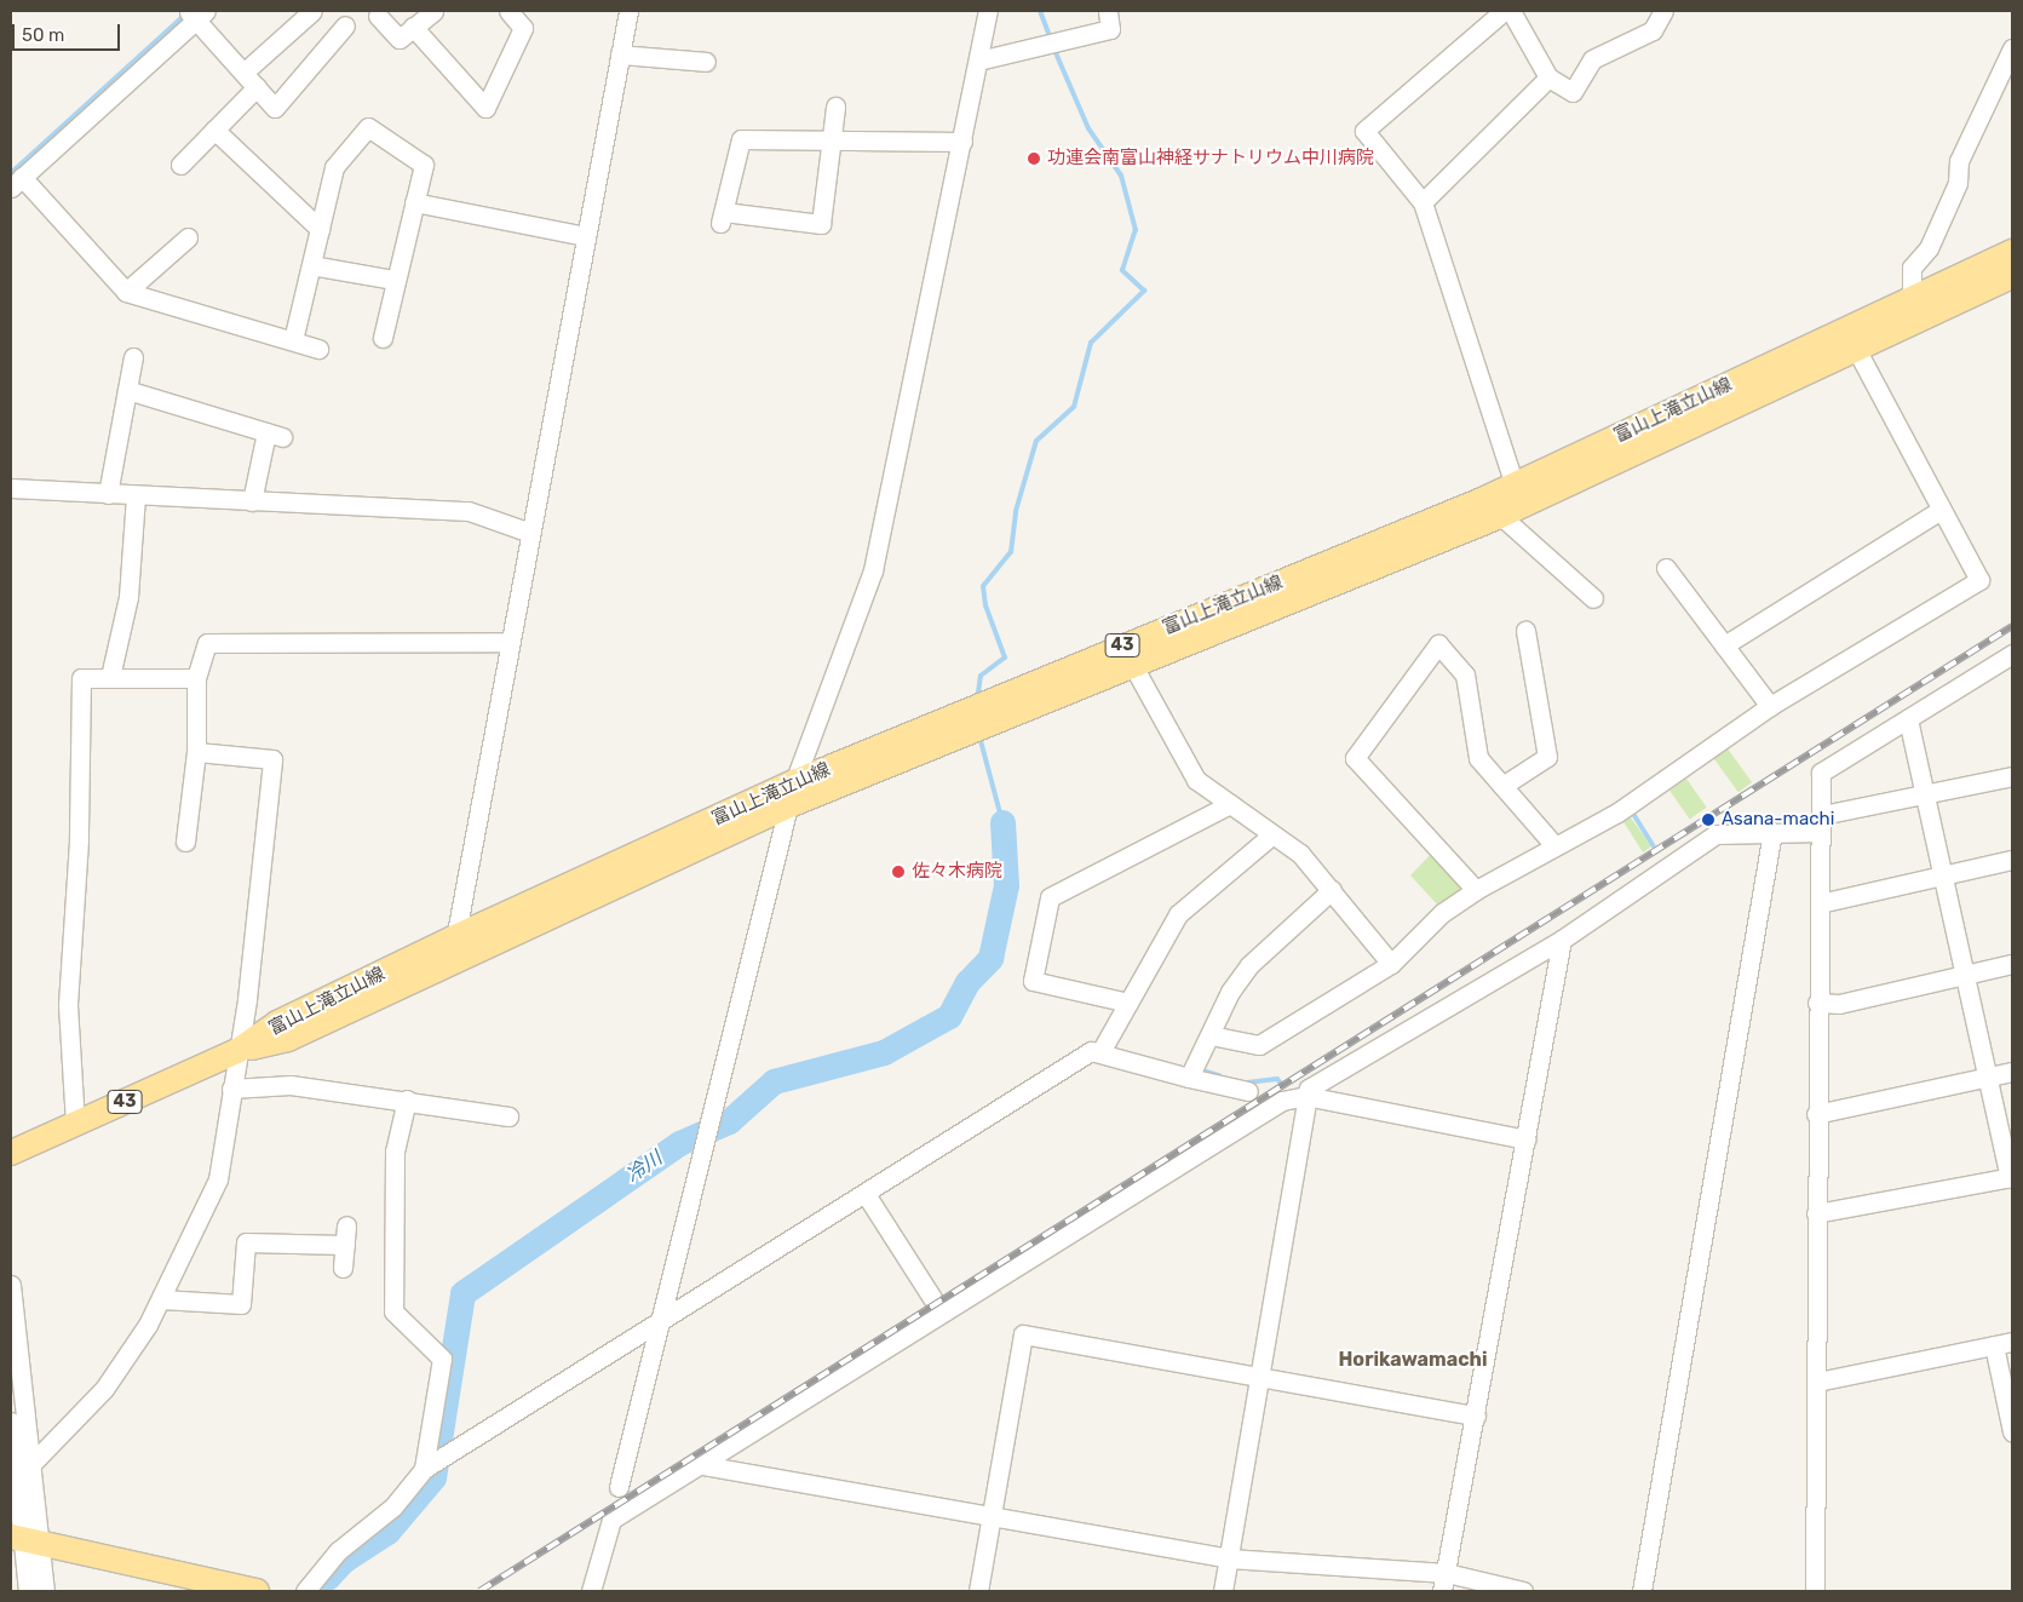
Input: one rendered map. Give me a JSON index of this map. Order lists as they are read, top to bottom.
{
  "streets": {
    "main road": ["富山上滝立山線", "43"]
  },
  "districts": ["Horikawamachi"],
  "water": ["冷川"],
  "places": ["功連会南富山神経サナトリウム中川病院", "Asana-machi", "佐々木病院"],
  "scale_bar": "50 m"
}
